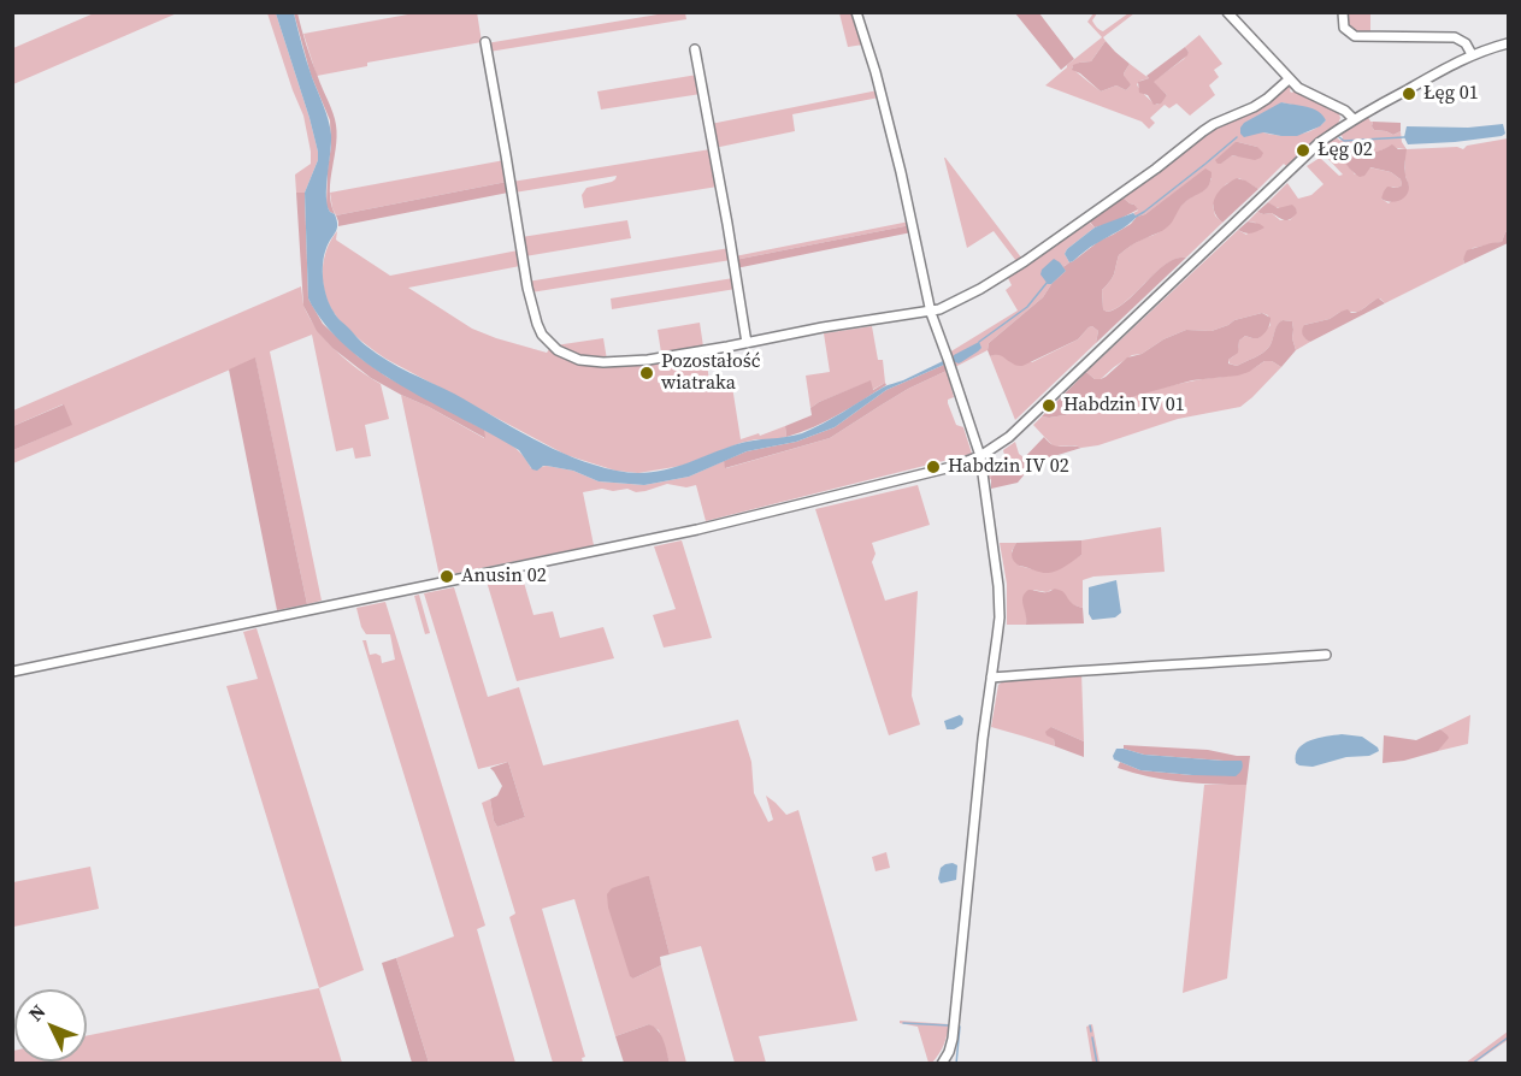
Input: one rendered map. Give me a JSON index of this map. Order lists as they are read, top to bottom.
{
  "places": [
    "Łęg 01",
    "Łęg 02",
    "Pozostałość wiatraka",
    "Habdzin IV 01",
    "Habdzin IV 02",
    "Anusin 02"
  ],
  "north": "top left"
}
